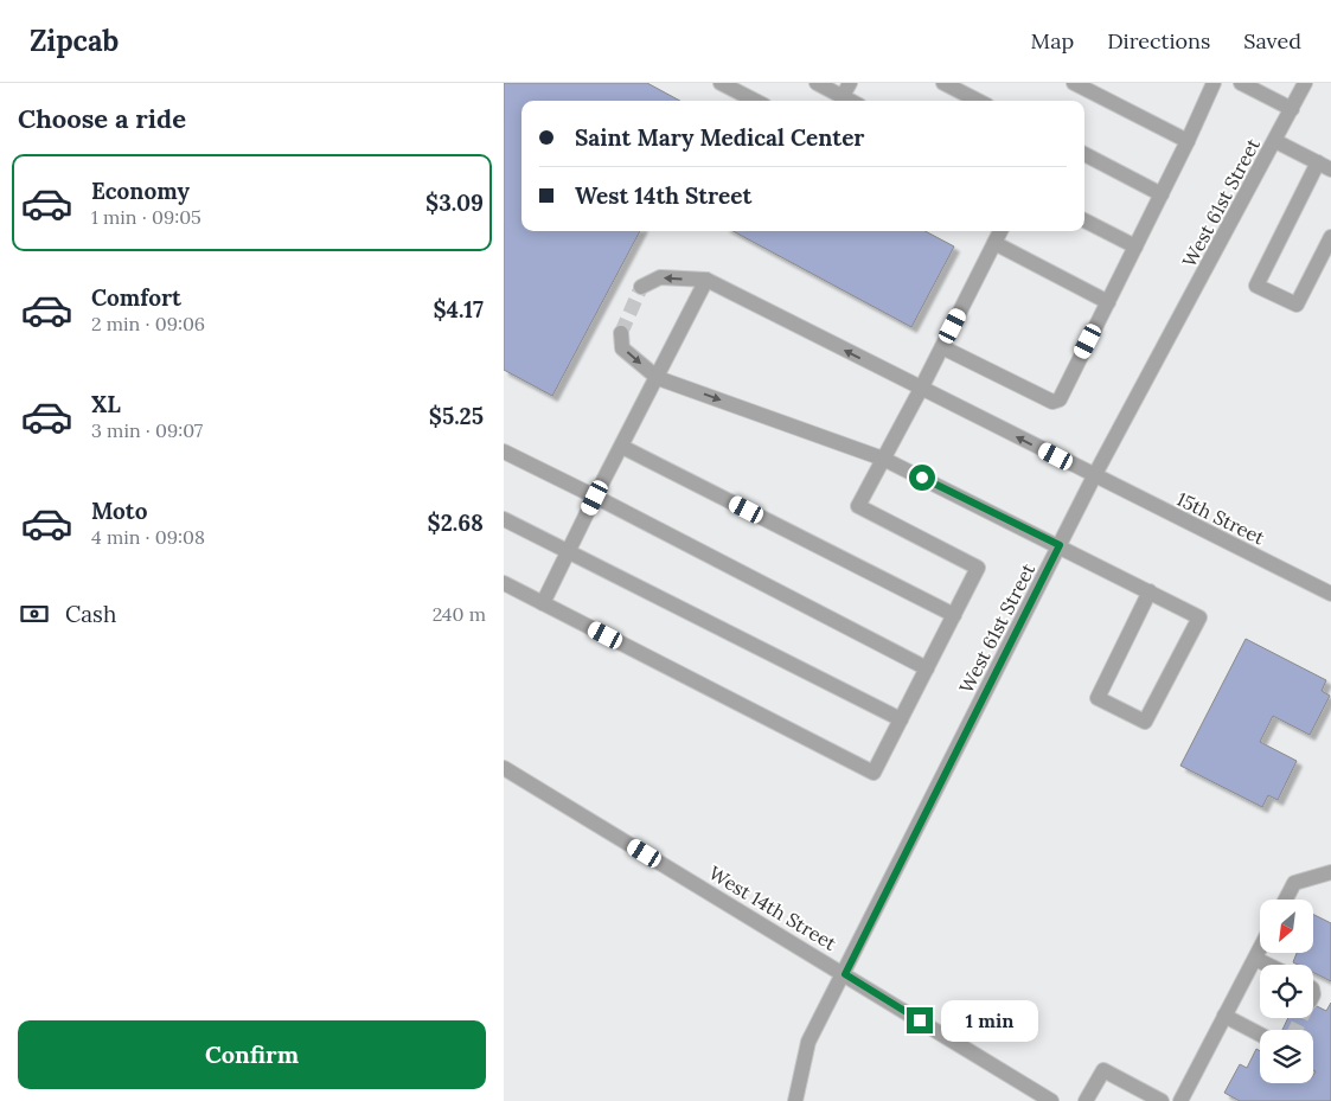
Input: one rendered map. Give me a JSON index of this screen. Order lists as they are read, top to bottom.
{
  "streets": {
    "street": ["West 61st Street", "15th Street", "West 14th Street"]
  },
  "crossings": [
    ["West 61st Street", "15th Street"],
    ["West 61st Street", "West 14th Street"]
  ],
  "north": "bottom left",
  "page": {
    "header": "Zipcab",
    "nav": ["Map", "Directions", "Saved"],
    "heading": "Choose a ride",
    "banner": ["Saint Mary Medical Center", "West 14th Street"],
    "list": [
      {
        "name": "Economy",
        "note": "1 min · 09:05",
        "value": "$3.09"
      },
      {
        "name": "Comfort",
        "note": "2 min · 09:06",
        "value": "$4.17"
      },
      {
        "name": "XL",
        "note": "3 min · 09:07",
        "value": "$5.25"
      },
      {
        "name": "Moto",
        "note": "4 min · 09:08",
        "value": "$2.68"
      }
    ],
    "pay": ["Cash", "240 m"],
    "bubble": "1 min",
    "buttons": "Confirm"
  }
}
